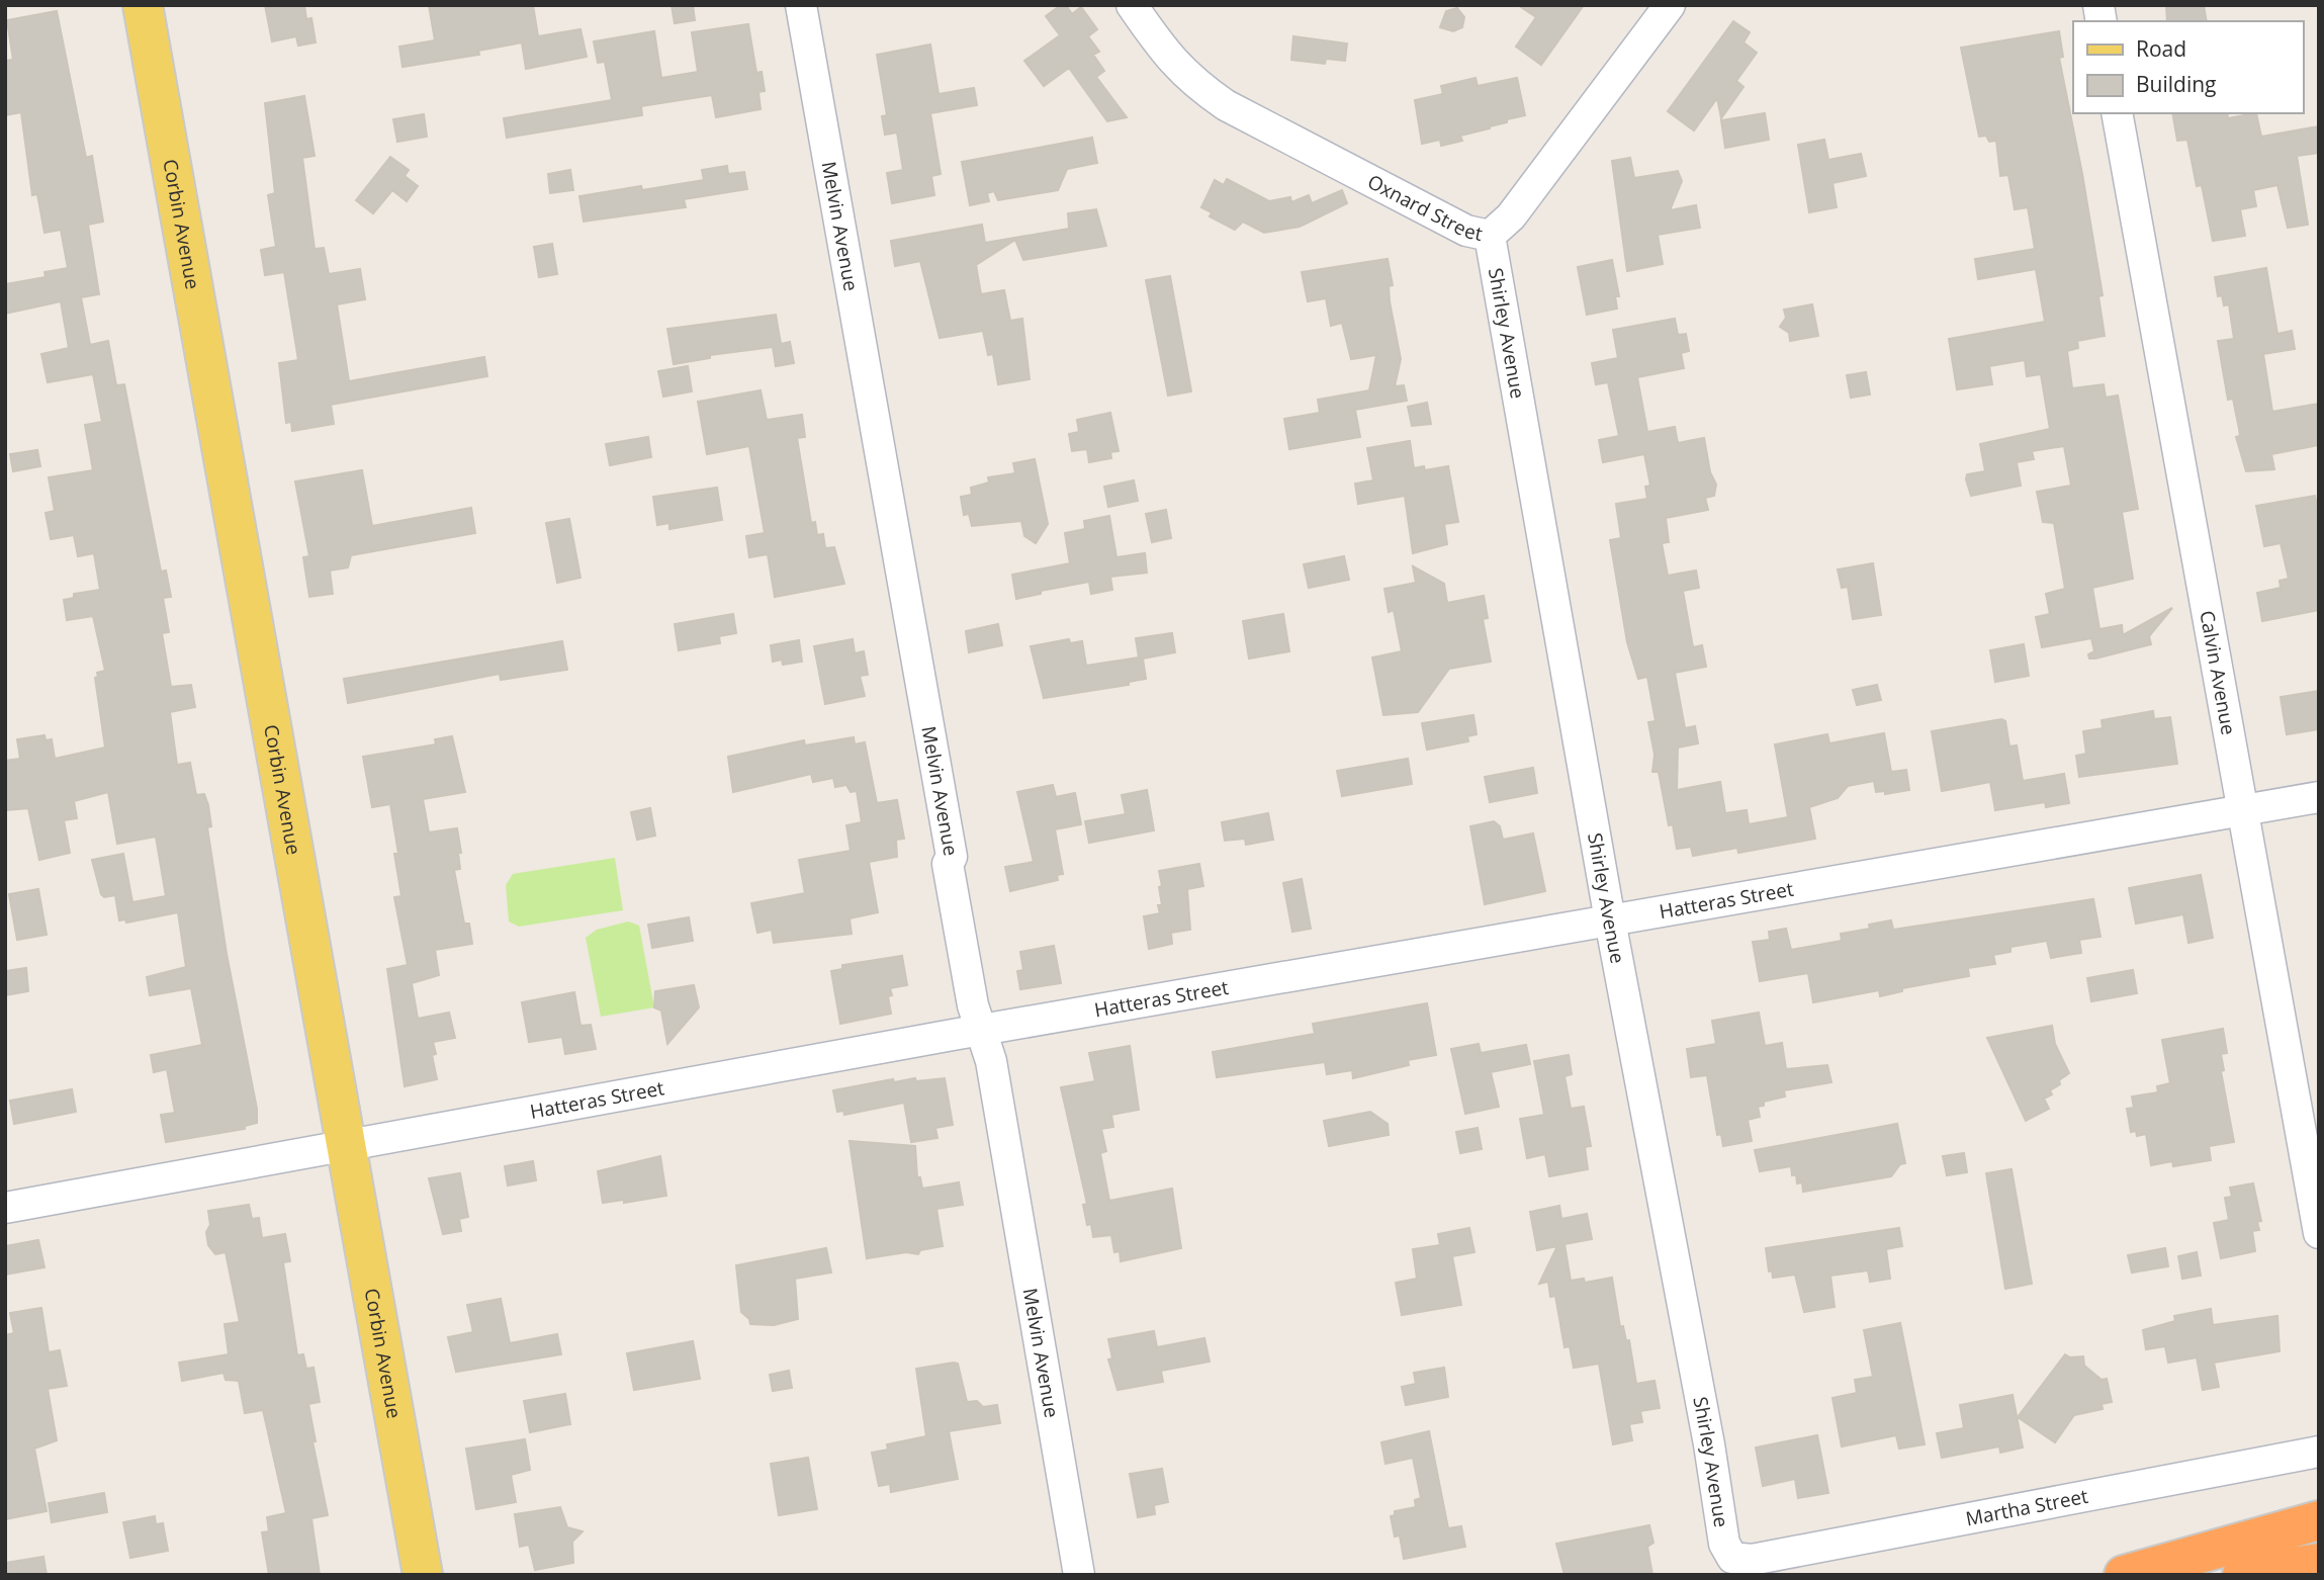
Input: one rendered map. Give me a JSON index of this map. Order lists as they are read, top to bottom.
{
  "streets": {
    "main road": ["Corbin Avenue"],
    "street": [
      "Oxnard Street",
      "Melvin Avenue",
      "Shirley Avenue",
      "Calvin Avenue",
      "Hatteras Street",
      "Martha Street"
    ]
  },
  "crossings": [
    ["Oxnard Street", "Shirley Avenue"],
    ["Corbin Avenue", "Hatteras Street"],
    ["Melvin Avenue", "Hatteras Street"],
    ["Shirley Avenue", "Hatteras Street"],
    ["Shirley Avenue", "Martha Street"],
    ["Calvin Avenue", "Hatteras Street"]
  ],
  "legend": ["Road", "Building"]
}
